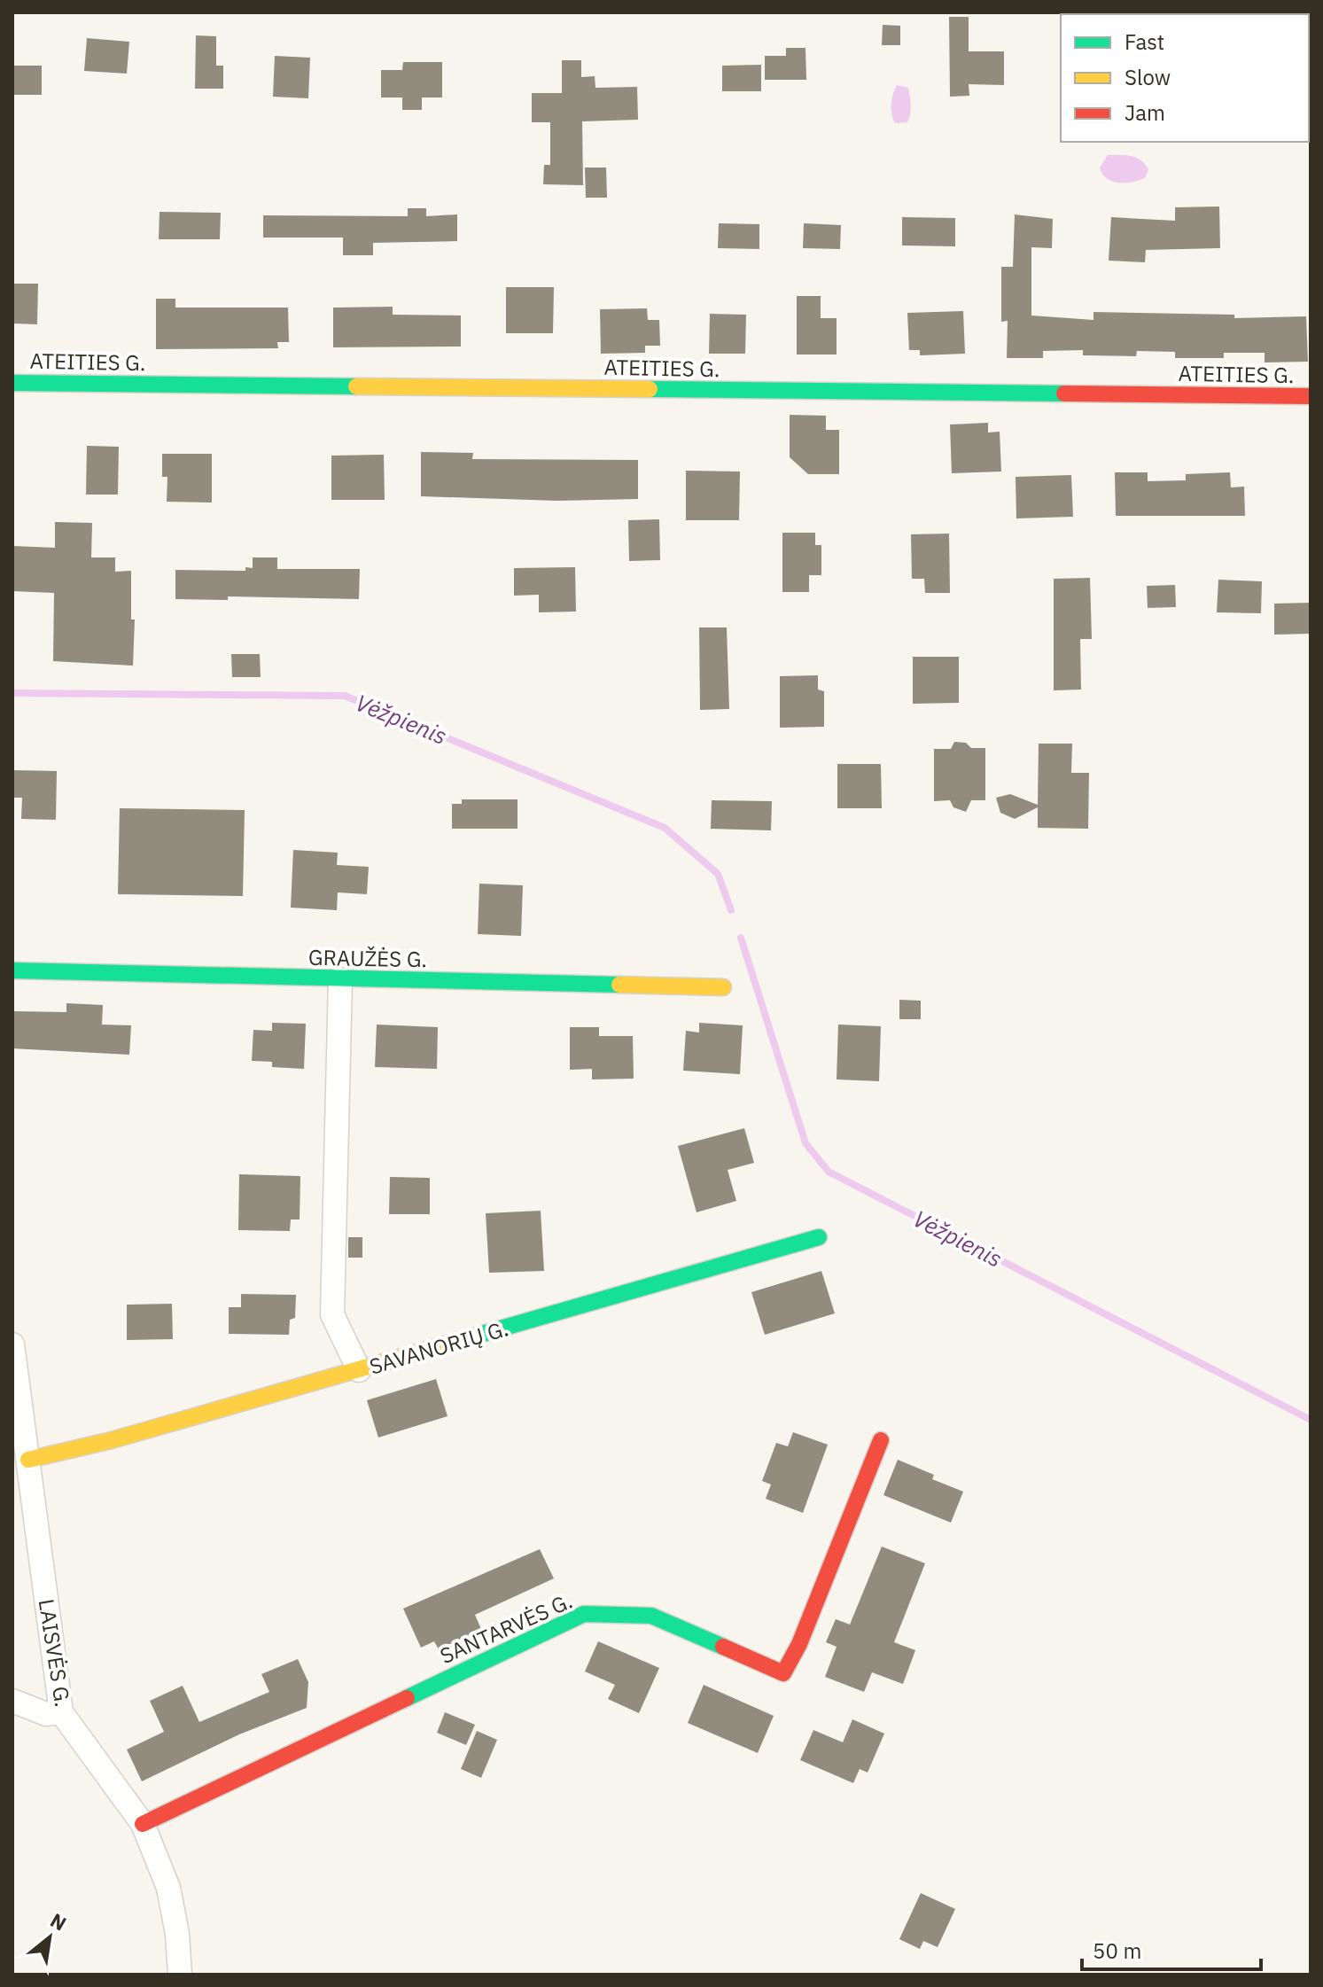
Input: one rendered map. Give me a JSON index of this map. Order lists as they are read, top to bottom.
{
  "streets": {
    "street": [
      "ATEITIES G.",
      "GRAUŽĖS G.",
      "SAVANORIŲ G.",
      "SANTARVĖS G.",
      "LAISVĖS G."
    ]
  },
  "crossings": [
    ["GRAUŽĖS G.", "SAVANORIŲ G."],
    ["SANTARVĖS G.", "LAISVĖS G."]
  ],
  "water": ["Vėžpienis"],
  "legend": ["Fast", "Slow", "Jam"],
  "scale_bar": "50 m",
  "north": "top right"
}
